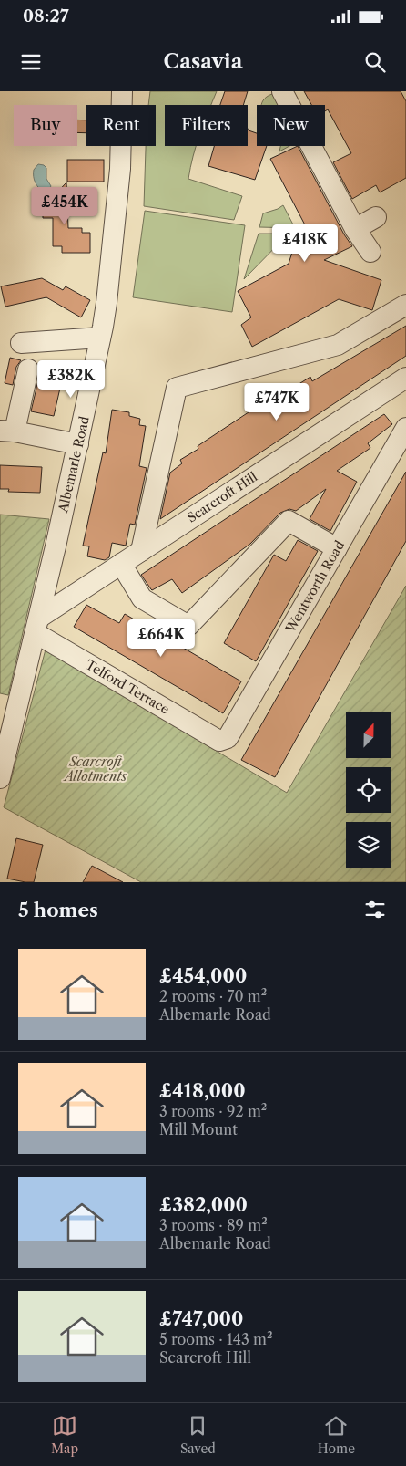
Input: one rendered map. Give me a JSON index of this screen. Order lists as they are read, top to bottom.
{
  "streets": {
    "street": [
      "Albemarle Road",
      "Scarcroft Hill",
      "Wentworth Road",
      "Telford Terrace"
    ]
  },
  "crossings": [
    ["Albemarle Road", "Scarcroft Hill"],
    ["Albemarle Road", "Telford Terrace"],
    ["Scarcroft Hill", "Telford Terrace"],
    ["Wentworth Road", "Telford Terrace"]
  ],
  "parks": ["Scarcroft Allotments"],
  "north": "top",
  "page": {
    "status": "08:27",
    "header": "Casavia",
    "chip": [
      "Buy",
      "Rent",
      "Filters",
      "New"
    ],
    "price": [
      "£454K",
      "£418K",
      "£382K",
      "£747K",
      "£664K"
    ],
    "heading": "5 homes",
    "list": [
      {
        "name": "£454,000",
        "note": "2 rooms · 70 m² · Albemarle Road"
      },
      {
        "name": "£418,000",
        "note": "3 rooms · 92 m² · Mill Mount"
      },
      {
        "name": "£382,000",
        "note": "3 rooms · 89 m² · Albemarle Road"
      },
      {
        "name": "£747,000",
        "note": "5 rooms · 143 m² · Scarcroft Hill"
      }
    ],
    "tabs": ["Map", "Saved", "Home"]
  }
}
